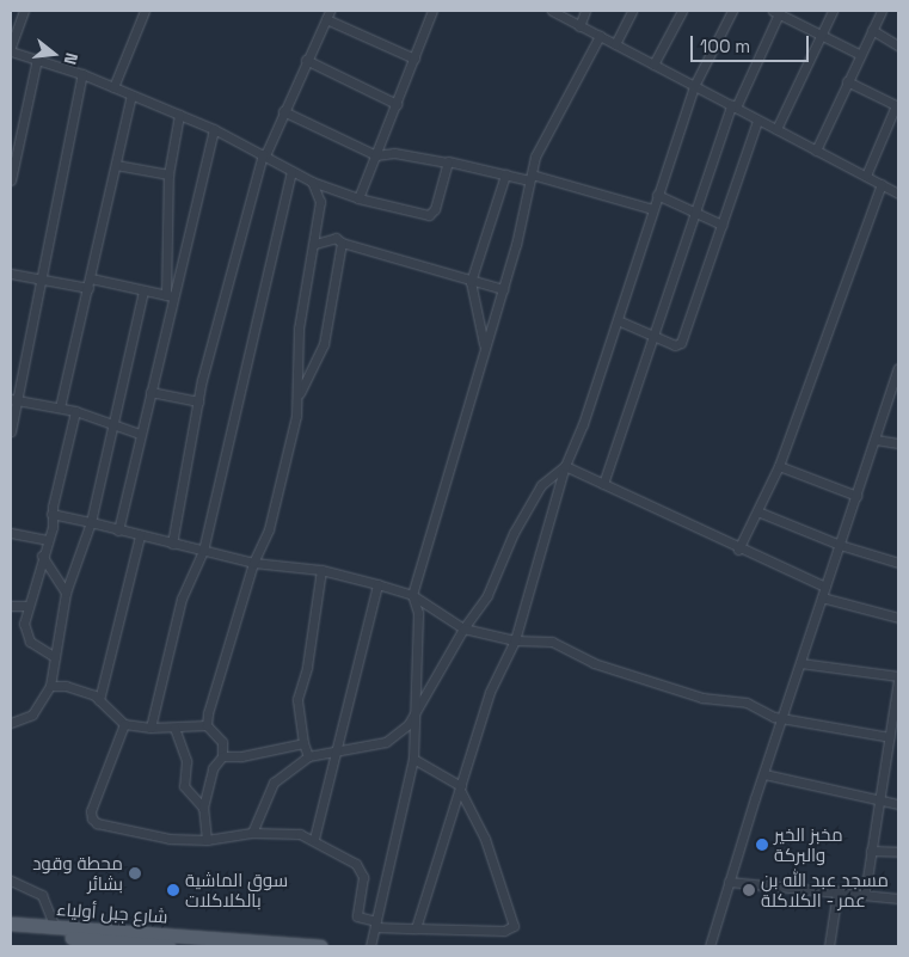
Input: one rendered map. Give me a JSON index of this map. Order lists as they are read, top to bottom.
{
  "streets": {
    "main road": ["شارع جبل أولياء"]
  },
  "places": [
    "مخبز الخير والبركة",
    "محطة وقود بشائر",
    "سوق الماشية بالكلاكلات",
    "مسجد عبد الله بن عمر - الكلاكلة"
  ],
  "scale_bar": "100 m",
  "north": "right"
}
